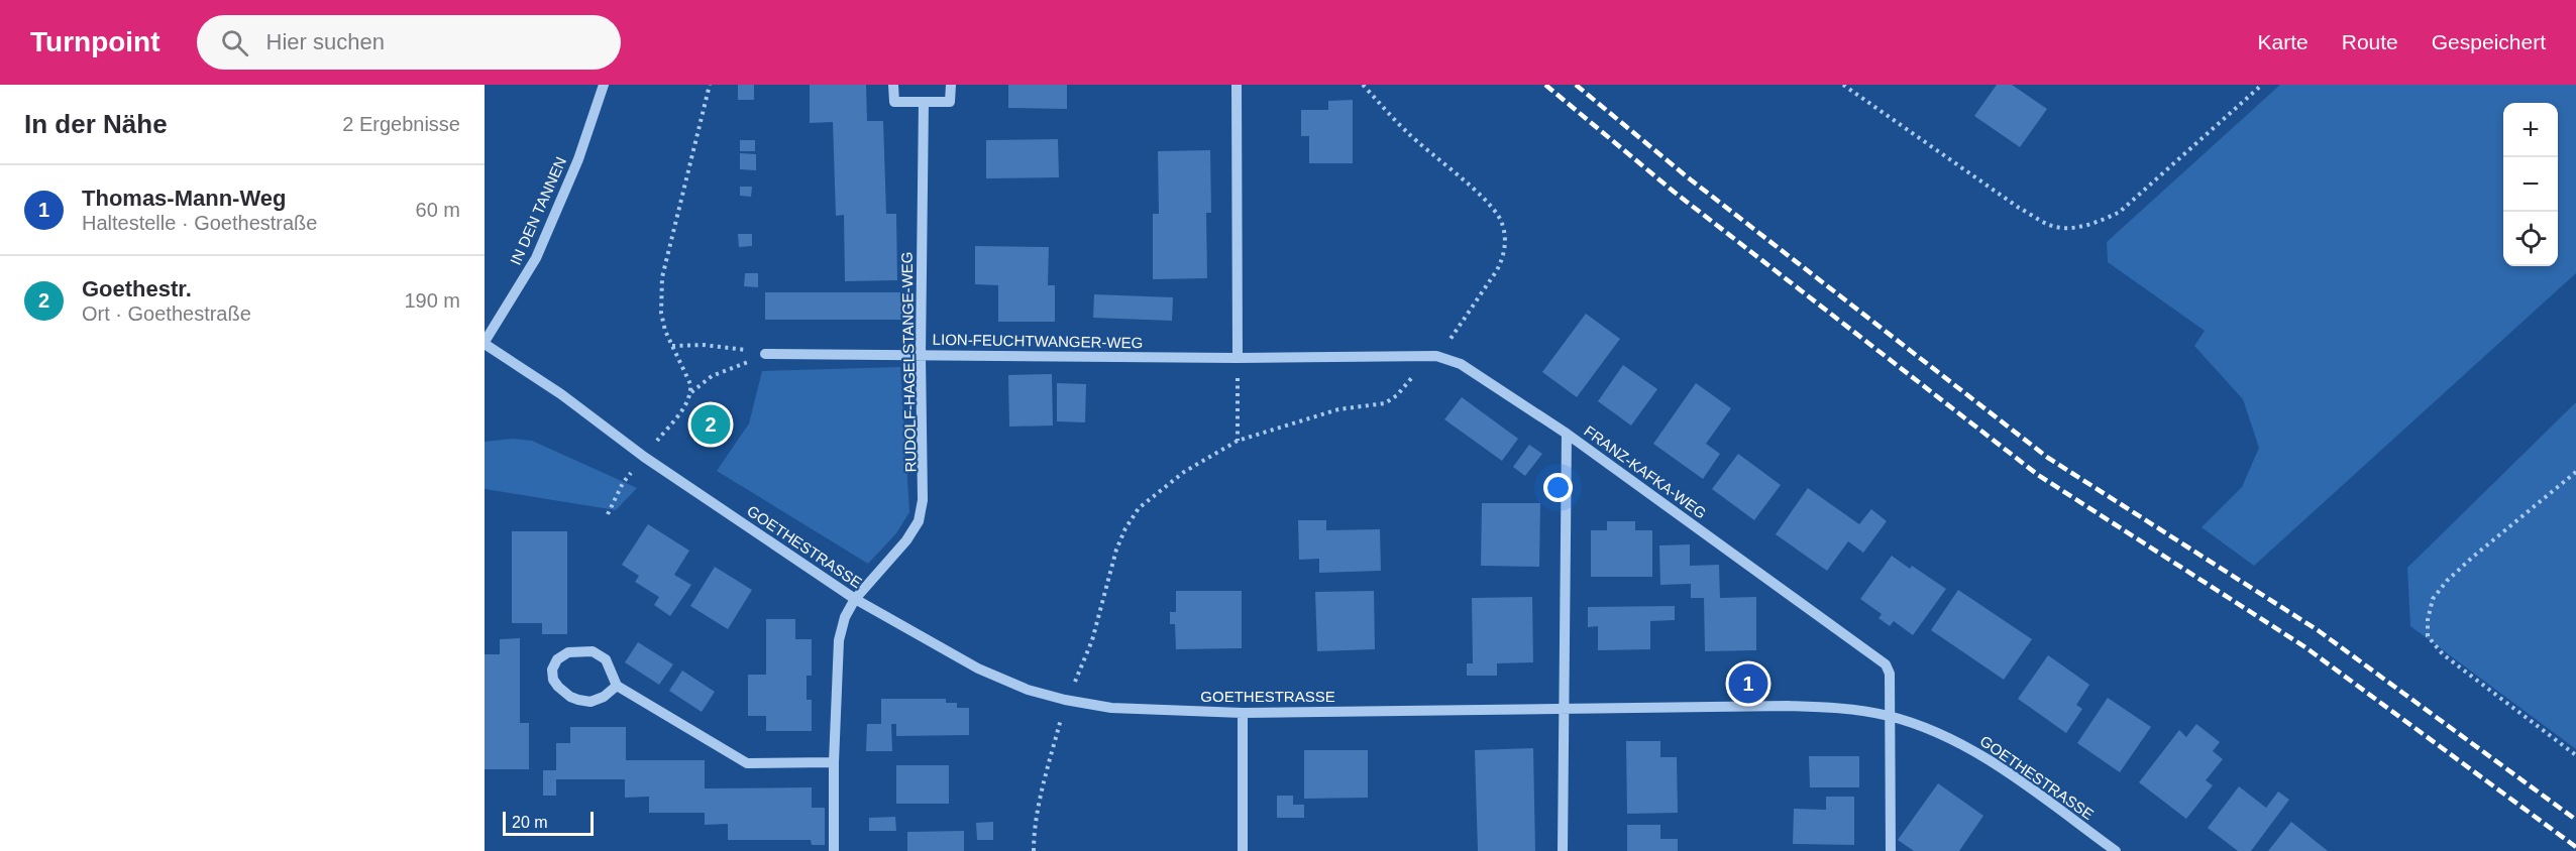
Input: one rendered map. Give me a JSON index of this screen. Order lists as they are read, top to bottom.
{
  "streets": {
    "street": [
      "IN DEN TANNEN",
      "LION-FEUCHTWANGER-WEG",
      "RUDOLF-HAGELSTANGE-WEG",
      "FRANZ-KAFKA-WEG",
      "GOETHESTRASSE"
    ]
  },
  "crossings": [
    ["IN DEN TANNEN", "GOETHESTRASSE"],
    ["LION-FEUCHTWANGER-WEG", "RUDOLF-HAGELSTANGE-WEG"],
    ["LION-FEUCHTWANGER-WEG", "FRANZ-KAFKA-WEG"],
    ["RUDOLF-HAGELSTANGE-WEG", "GOETHESTRASSE"],
    ["FRANZ-KAFKA-WEG", "GOETHESTRASSE"]
  ],
  "scale_bar": "20 m",
  "page": {
    "header": "Turnpoint",
    "search": "Hier suchen",
    "nav": ["Karte", "Route", "Gespeichert"],
    "heading": ["In der Nähe", "2 Ergebnisse"],
    "map_buttons": ["+", "−"],
    "list": [
      {
        "mark": "1",
        "name": "Thomas-Mann-Weg",
        "note": "Haltestelle · Goethestraße",
        "value": "60 m"
      },
      {
        "mark": "2",
        "name": "Goethestr.",
        "note": "Ort · Goethestraße",
        "value": "190 m"
      }
    ],
    "pins": ["2", "1"],
    "scale": "20 m"
  }
}
